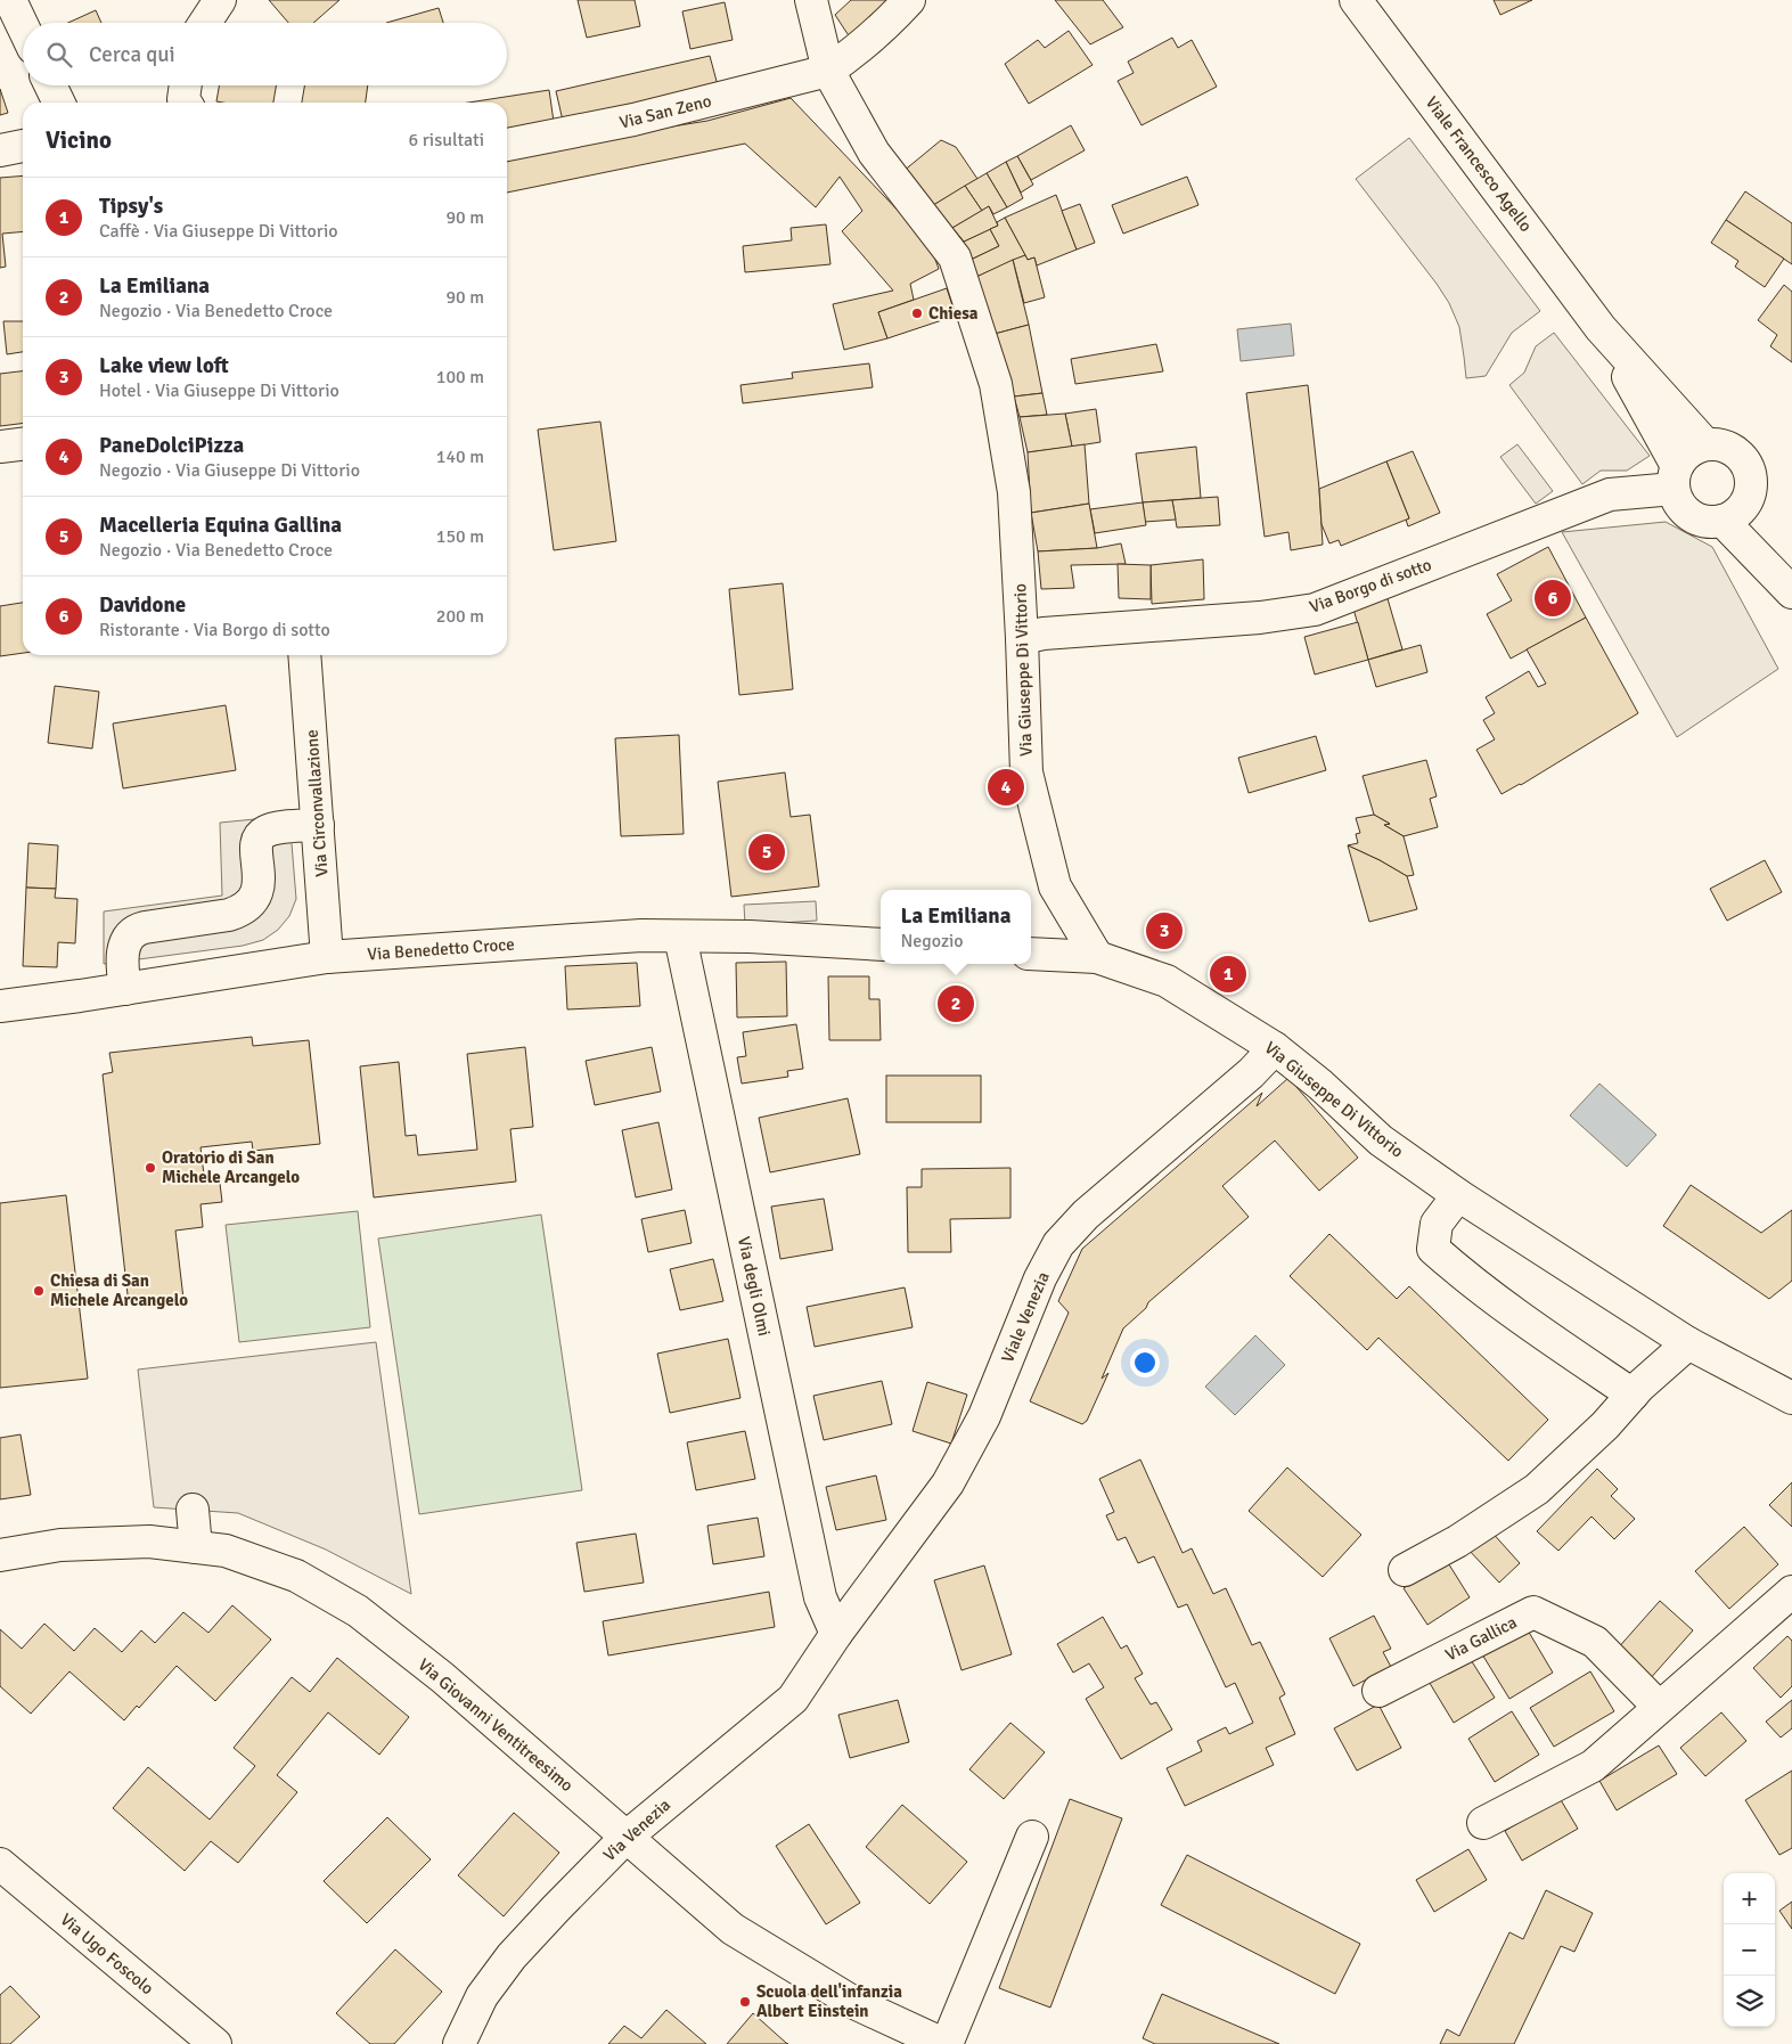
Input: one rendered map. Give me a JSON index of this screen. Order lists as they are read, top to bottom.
{
  "streets": {
    "street": [
      "Via San Zeno",
      "Viale Francesco Agello",
      "Via Borgo di sotto",
      "Via Giuseppe Di Vittorio",
      "Via Circonvallazione",
      "Via Benedetto Croce",
      "Via degli Olmi",
      "Viale Venezia",
      "Via Gallica",
      "Via Giovanni Ventitreesimo",
      "Via Venezia",
      "Via Ugo Foscolo"
    ]
  },
  "crossings": [
    ["Via San Zeno", "Via Giuseppe Di Vittorio"],
    ["Viale Francesco Agello", "Via Borgo di sotto"],
    ["Via Borgo di sotto", "Via Giuseppe Di Vittorio"],
    ["Via Giuseppe Di Vittorio", "Viale Venezia"],
    ["Via Circonvallazione", "Via Benedetto Croce"],
    ["Via Benedetto Croce", "Via degli Olmi"],
    ["Via degli Olmi", "Viale Venezia"],
    ["Via degli Olmi", "Via Venezia"],
    ["Viale Venezia", "Via Venezia"],
    ["Via Giovanni Ventitreesimo", "Via Venezia"]
  ],
  "places": [
    "Chiesa",
    "Oratorio di San Michele Arcangelo",
    "Chiesa di San Michele Arcangelo",
    "Scuola dell'infanzia Albert Einstein"
  ],
  "page": {
    "search": "Cerca qui",
    "heading": ["Vicino", "6 risultati"],
    "list": [
      {
        "mark": "1",
        "name": "Tipsy's",
        "note": "Caffè · Via Giuseppe Di Vittorio",
        "value": "90 m"
      },
      {
        "mark": "2",
        "name": "La Emiliana",
        "note": "Negozio · Via Benedetto Croce",
        "value": "90 m"
      },
      {
        "mark": "3",
        "name": "Lake view loft",
        "note": "Hotel · Via Giuseppe Di Vittorio",
        "value": "100 m"
      },
      {
        "mark": "4",
        "name": "PaneDolciPizza",
        "note": "Negozio · Via Giuseppe Di Vittorio",
        "value": "140 m"
      },
      {
        "mark": "5",
        "name": "Macelleria Equina Gallina",
        "note": "Negozio · Via Benedetto Croce",
        "value": "150 m"
      },
      {
        "mark": "6",
        "name": "Davidone",
        "note": "Ristorante · Via Borgo di sotto",
        "value": "200 m"
      }
    ],
    "pins": [
      "6",
      "4",
      "5",
      "3",
      "1",
      "2"
    ],
    "popup": ["La Emiliana", "Negozio"],
    "map_buttons": ["+", "−"]
  }
}
